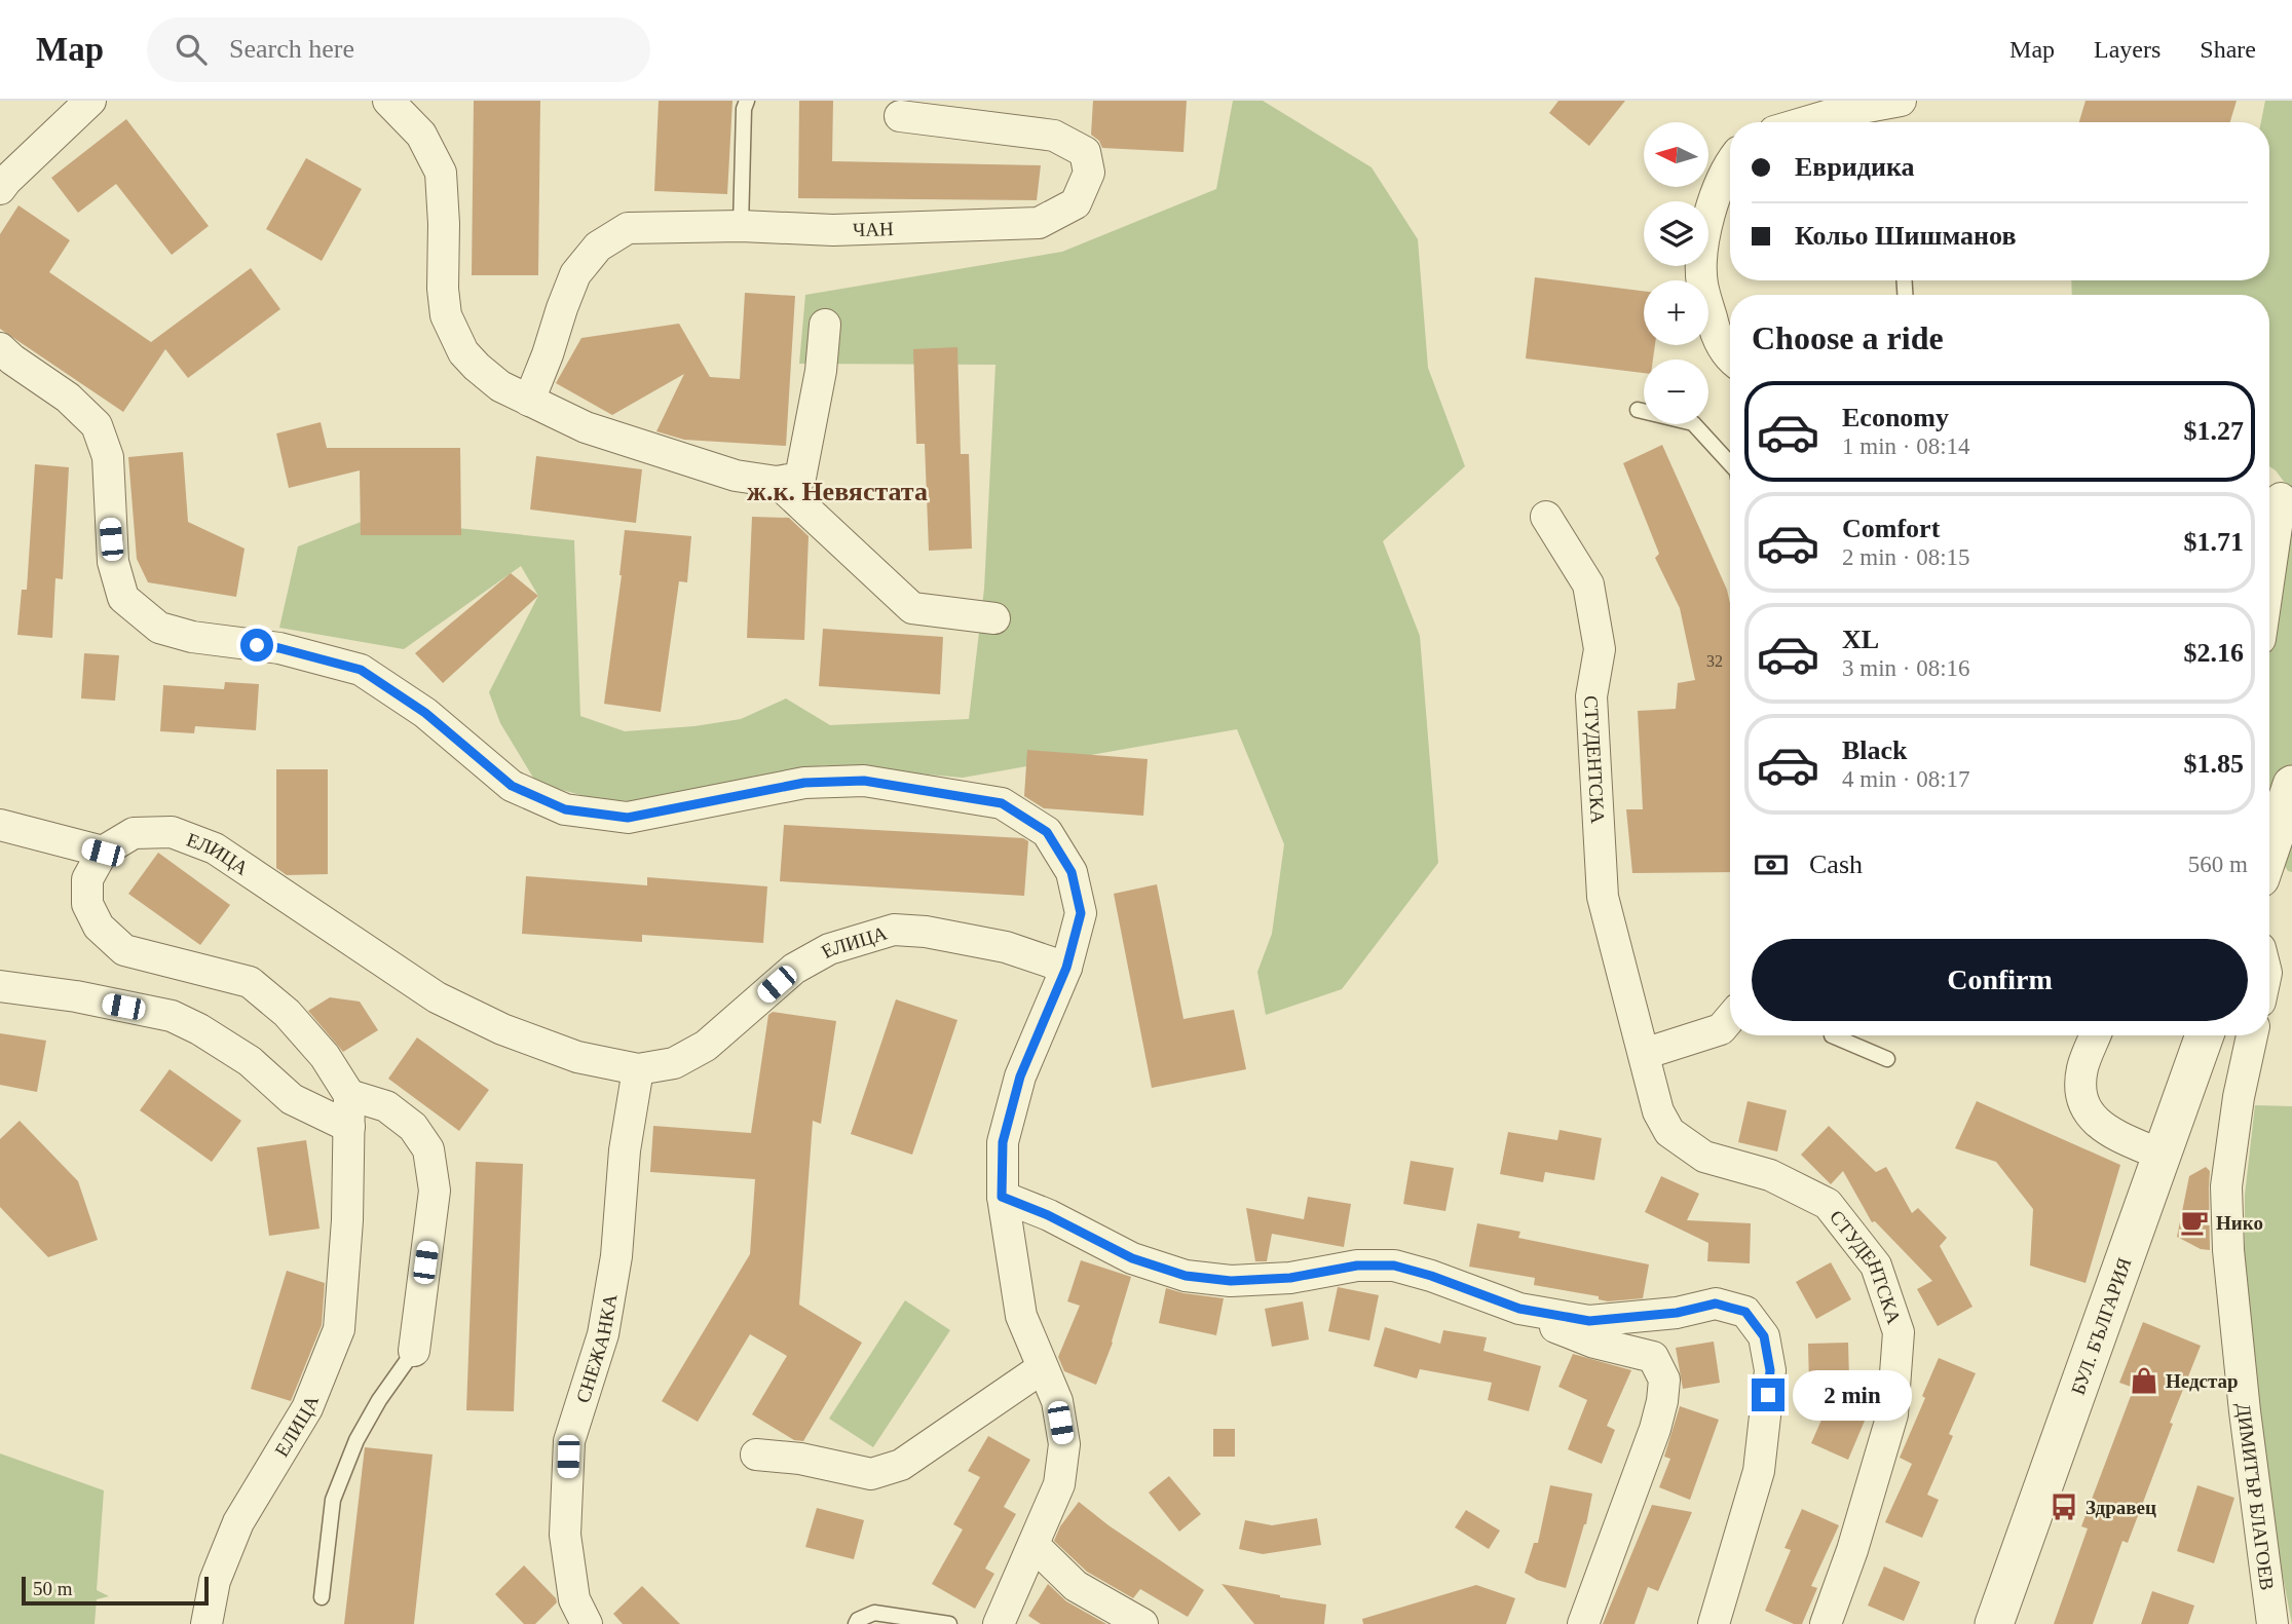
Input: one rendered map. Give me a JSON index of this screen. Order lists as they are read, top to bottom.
{
  "streets": {
    "street": [
      "ЧАН",
      "СТУДЕНТСКА",
      "ЕЛИЦА",
      "БУЛ. БЪЛГАРИЯ",
      "СНЕЖАНКА",
      "ДИМИТЪР БЛАГОЕВ"
    ]
  },
  "crossings": [
    ["ЕЛИЦА", "СНЕЖАНКА"]
  ],
  "districts": ["ж.к. Невястата"],
  "places": {
    "cafe": ["Нико"],
    "shop": ["Недстар"],
    "bus stop": ["Здравец"]
  },
  "house_numbers": ["32"],
  "scale_bar": "50 m",
  "north": "left",
  "page": {
    "header": "Map",
    "search": "Search here",
    "nav": ["Map", "Layers", "Share"],
    "map_buttons": ["+", "−"],
    "banner": ["Евридика", "Кольо Шишманов"],
    "heading": "Choose a ride",
    "list": [
      {
        "name": "Economy",
        "note": "1 min · 08:14",
        "value": "$1.27"
      },
      {
        "name": "Comfort",
        "note": "2 min · 08:15",
        "value": "$1.71"
      },
      {
        "name": "XL",
        "note": "3 min · 08:16",
        "value": "$2.16"
      },
      {
        "name": "Black",
        "note": "4 min · 08:17",
        "value": "$1.85"
      }
    ],
    "pay": ["Cash", "560 m"],
    "buttons": "Confirm",
    "bubble": "2 min",
    "scale": "50 m"
  }
}
